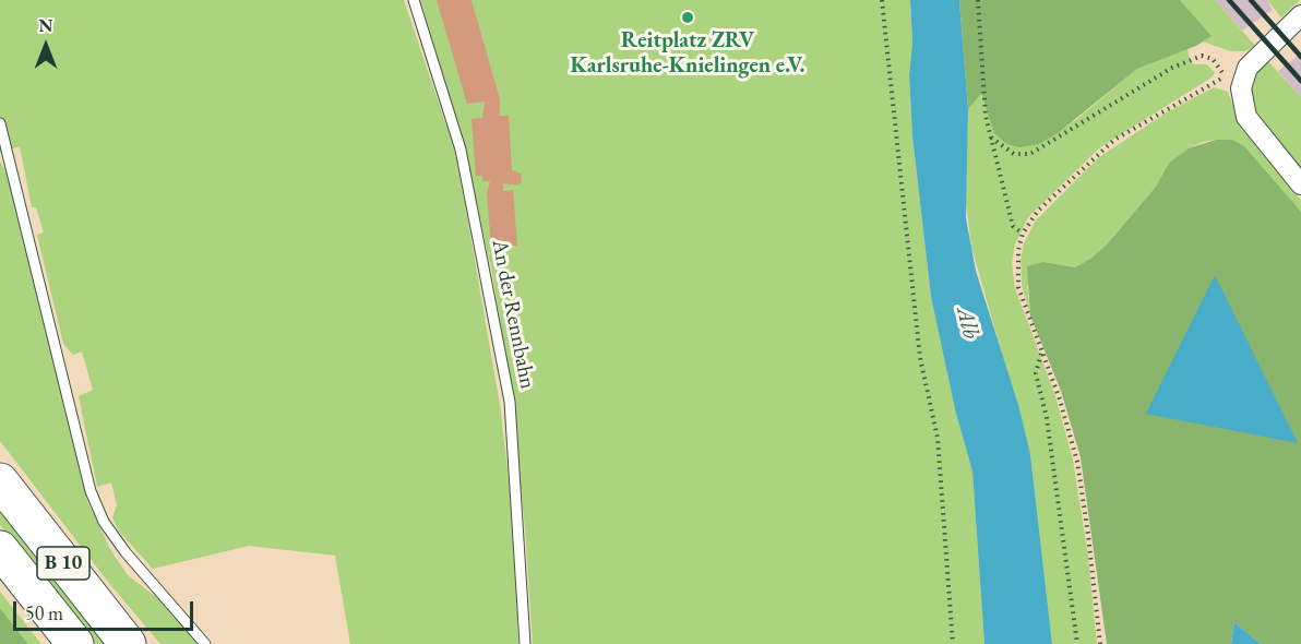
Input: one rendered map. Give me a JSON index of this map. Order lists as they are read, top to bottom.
{
  "streets": {
    "highway": ["B 10"],
    "lane": ["An der Rennbahn"]
  },
  "water": ["Alb"],
  "places": ["Reitplatz ZRV Karlsruhe-Knielingen e.V."],
  "scale_bar": "50 m",
  "north": "top"
}
